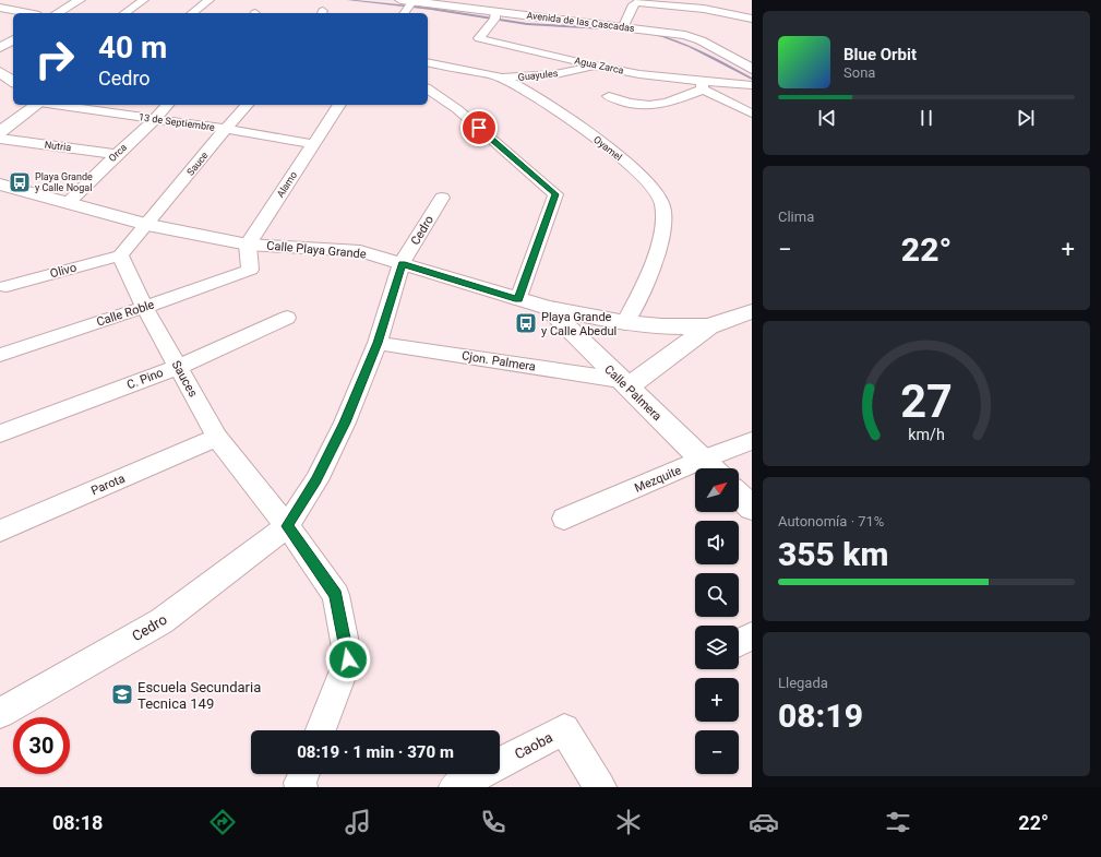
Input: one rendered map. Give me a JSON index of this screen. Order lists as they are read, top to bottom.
{
  "streets": {
    "street": [
      "Avenida de las Cascadas",
      "Agua Zarca",
      "Guayules",
      "13 de Septiembre",
      "Nutria",
      "Oyamel",
      "Orca",
      "Sauce",
      "Alamo",
      "Cedro",
      "Calle Playa Grande",
      "Olivo",
      "Calle Roble",
      "Cjon. Palmera",
      "C. Pino",
      "Sauces",
      "Calle Palmera",
      "Mezquite",
      "Parota",
      "Caoba"
    ]
  },
  "crossings": [
    ["Avenida de las Cascadas", "Agua Zarca"],
    ["Agua Zarca", "Guayules"],
    ["Guayules", "Oyamel"],
    ["13 de Septiembre", "Orca"],
    ["13 de Septiembre", "Sauce"],
    ["13 de Septiembre", "Alamo"],
    ["Nutria", "Orca"],
    ["Oyamel", "Calle Playa Grande"],
    ["Orca", "Calle Playa Grande"],
    ["Sauce", "Calle Playa Grande"],
    ["Alamo", "Calle Playa Grande"],
    ["Alamo", "Calle Roble"],
    ["Cedro", "Calle Playa Grande"],
    ["Cedro", "Cjon. Palmera"],
    ["Cedro", "Sauces"],
    ["Calle Playa Grande", "Calle Roble"],
    ["Calle Playa Grande", "Cjon. Palmera"],
    ["Calle Playa Grande", "Calle Palmera"],
    ["Olivo", "Sauces"],
    ["Calle Roble", "Sauces"],
    ["Cjon. Palmera", "Calle Palmera"],
    ["C. Pino", "Sauces"],
    ["Sauces", "Parota"],
    ["Calle Palmera", "Mezquite"]
  ],
  "places": {
    "bus stop": ["Playa Grande y Calle Nogal", "Playa Grande y Calle Abedul"],
    "school or university": ["Escuela Secundaria Tecnica 149"]
  },
  "north": "top right",
  "page": {
    "turn": ["40 m", "Cedro"],
    "song": ["Blue Orbit", "Sona"],
    "tile": [
      "Clima",
      ["Autonomía · 71%", "355 km"],
      ["Llegada", "08:19"]
    ],
    "heat": ["−", "22°", "+"],
    "map_buttons": ["+", "−"],
    "limit": "30",
    "trip": "08:19 · 1 min · 370 m",
    "tabs": ["08:18", "22°"],
    "gauge": ["27", "km/h"]
  }
}
